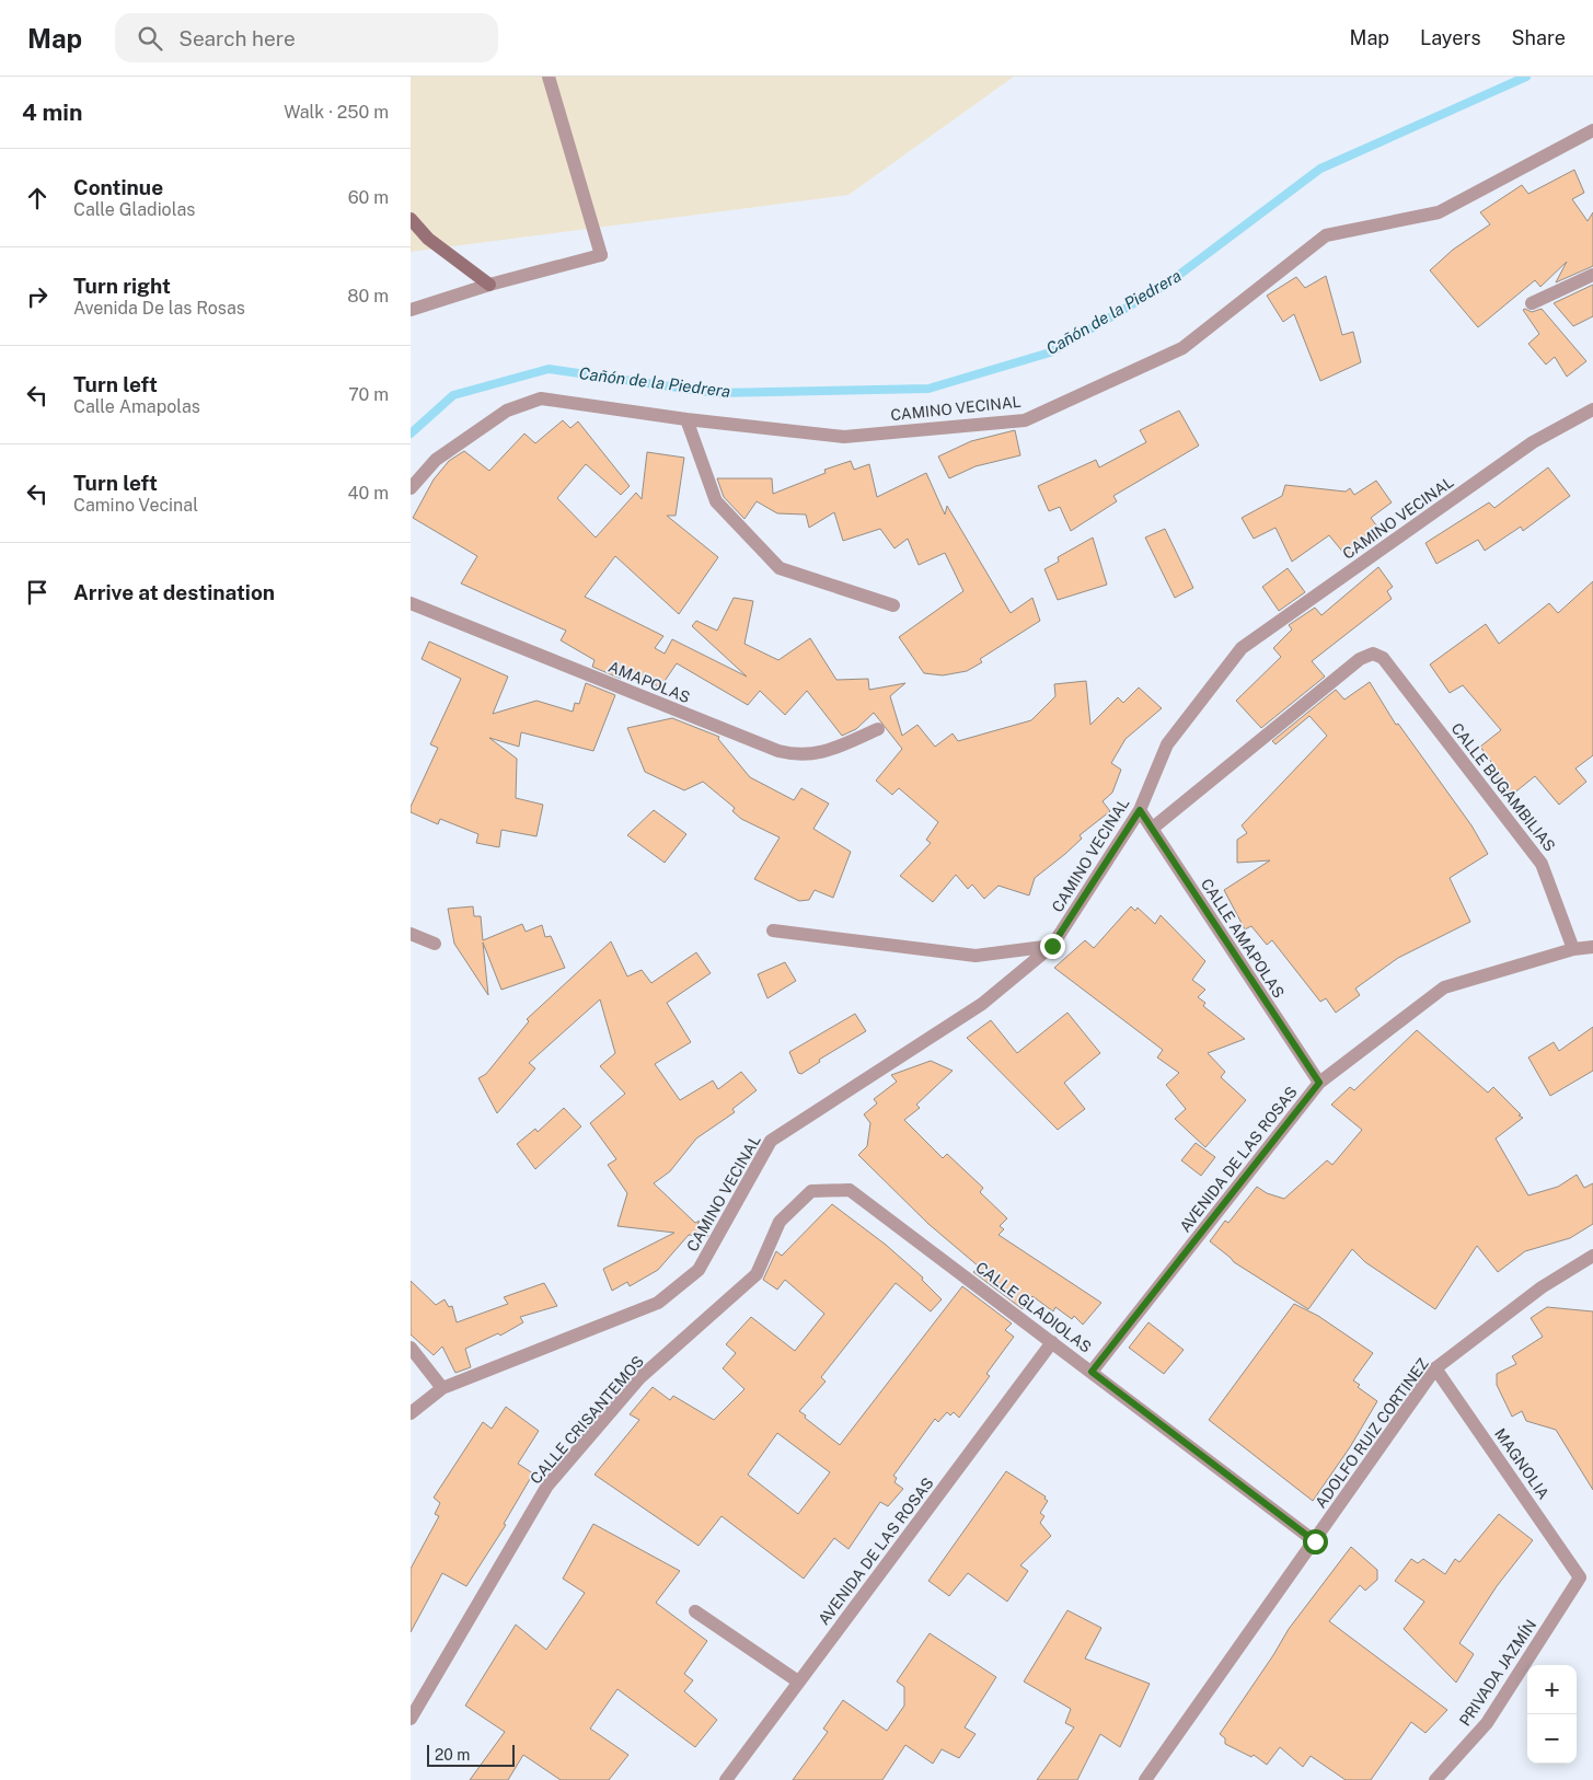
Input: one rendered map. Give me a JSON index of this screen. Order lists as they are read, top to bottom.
{
  "streets": {
    "street": [
      "CAMINO VECINAL",
      "AMAPOLAS",
      "CALLE BUGAMBILIAS",
      "CALLE AMAPOLAS",
      "AVENIDA DE LAS ROSAS",
      "CALLE GLADIOLAS",
      "CALLE CRISANTEMOS",
      "ADOLFO RUIZ CORTINEZ",
      "MAGNOLIA",
      "PRIVADA JAZMÍN"
    ]
  },
  "crossings": [
    ["CAMINO VECINAL", "CALLE AMAPOLAS"],
    ["CALLE BUGAMBILIAS", "CALLE AMAPOLAS"],
    ["CALLE BUGAMBILIAS", "AVENIDA DE LAS ROSAS"],
    ["CALLE AMAPOLAS", "AVENIDA DE LAS ROSAS"],
    ["AVENIDA DE LAS ROSAS", "CALLE GLADIOLAS"],
    ["CALLE GLADIOLAS", "CALLE CRISANTEMOS"],
    ["CALLE GLADIOLAS", "ADOLFO RUIZ CORTINEZ"],
    ["ADOLFO RUIZ CORTINEZ", "MAGNOLIA"],
    ["MAGNOLIA", "PRIVADA JAZMÍN"]
  ],
  "water": ["Cañón de la Piedrera"],
  "scale_bar": "20 m",
  "page": {
    "header": "Map",
    "search": "Search here",
    "nav": ["Map", "Layers", "Share"],
    "heading": ["4 min", "Walk · 250 m"],
    "list": [
      ["Continue", "Calle Gladiolas", "60 m"],
      ["Turn right", "Avenida De las Rosas", "80 m"],
      ["Turn left", "Calle Amapolas", "70 m"],
      ["Turn left", "Camino Vecinal", "40 m"],
      "Arrive at destination"
    ],
    "map_buttons": ["+", "−"],
    "scale": "20 m"
  }
}
